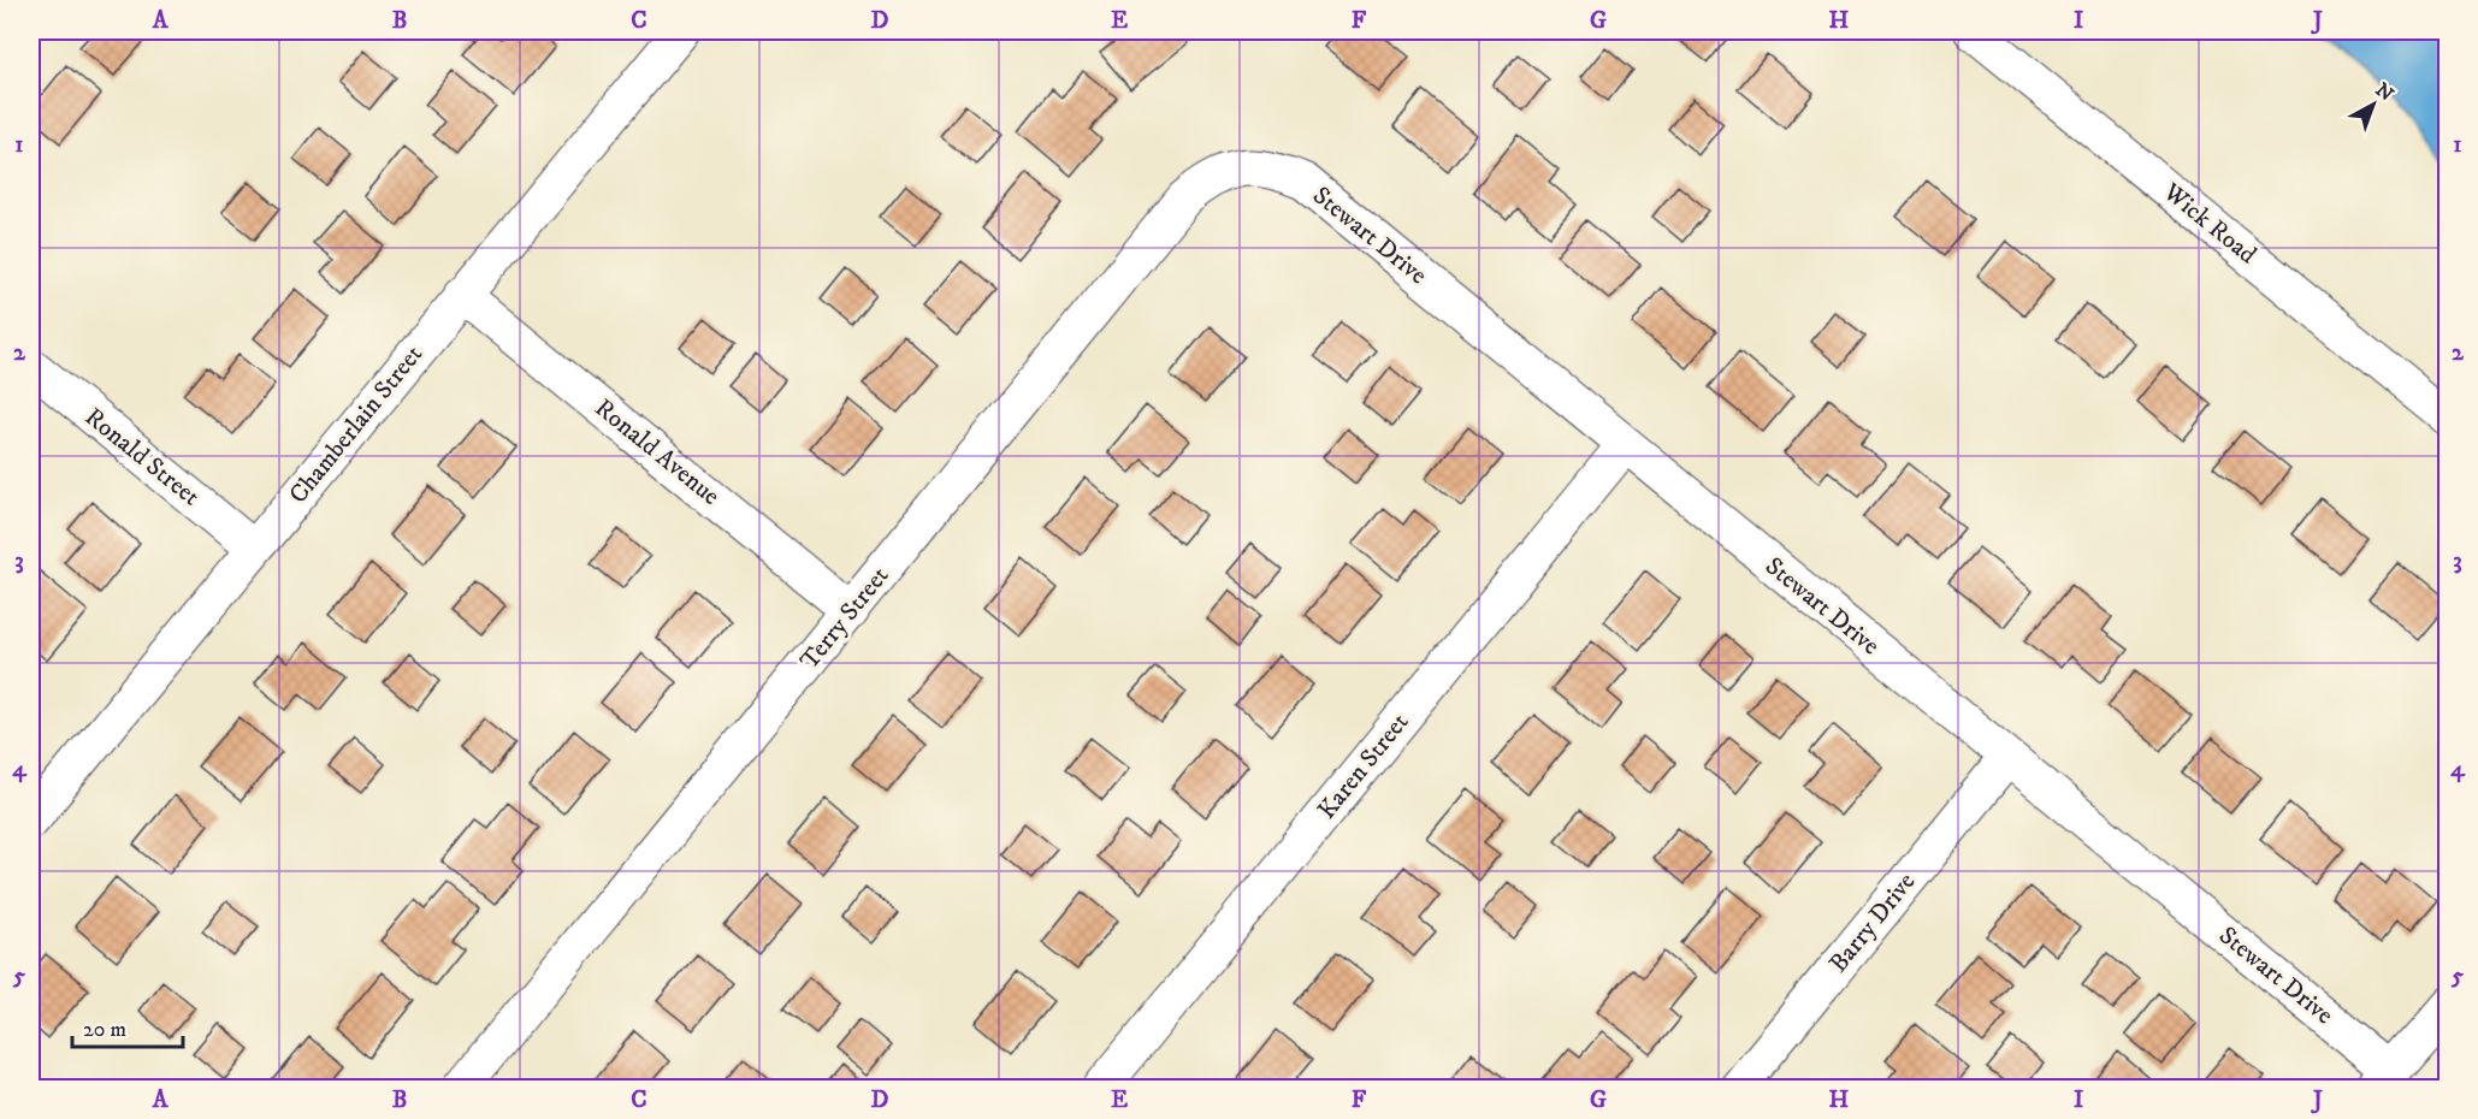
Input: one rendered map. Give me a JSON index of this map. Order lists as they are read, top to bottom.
{
  "streets": {
    "street": [
      "Wick Road",
      "Stewart Drive",
      "Chamberlain Street",
      "Ronald Avenue",
      "Ronald Street",
      "Terry Street",
      "Karen Street",
      "Barry Drive"
    ]
  },
  "crossings": [
    ["Stewart Drive", "Terry Street"],
    ["Stewart Drive", "Karen Street"],
    ["Stewart Drive", "Barry Drive"],
    ["Chamberlain Street", "Ronald Avenue"],
    ["Chamberlain Street", "Ronald Street"],
    ["Ronald Avenue", "Terry Street"]
  ],
  "scale_bar": "20 m",
  "north": "top right",
  "grid": {
    "columns": [
      "A",
      "B",
      "C",
      "D",
      "E",
      "F",
      "G",
      "H",
      "I",
      "J"
    ],
    "rows": [
      "1",
      "2",
      "3",
      "4",
      "5"
    ]
  }
}
